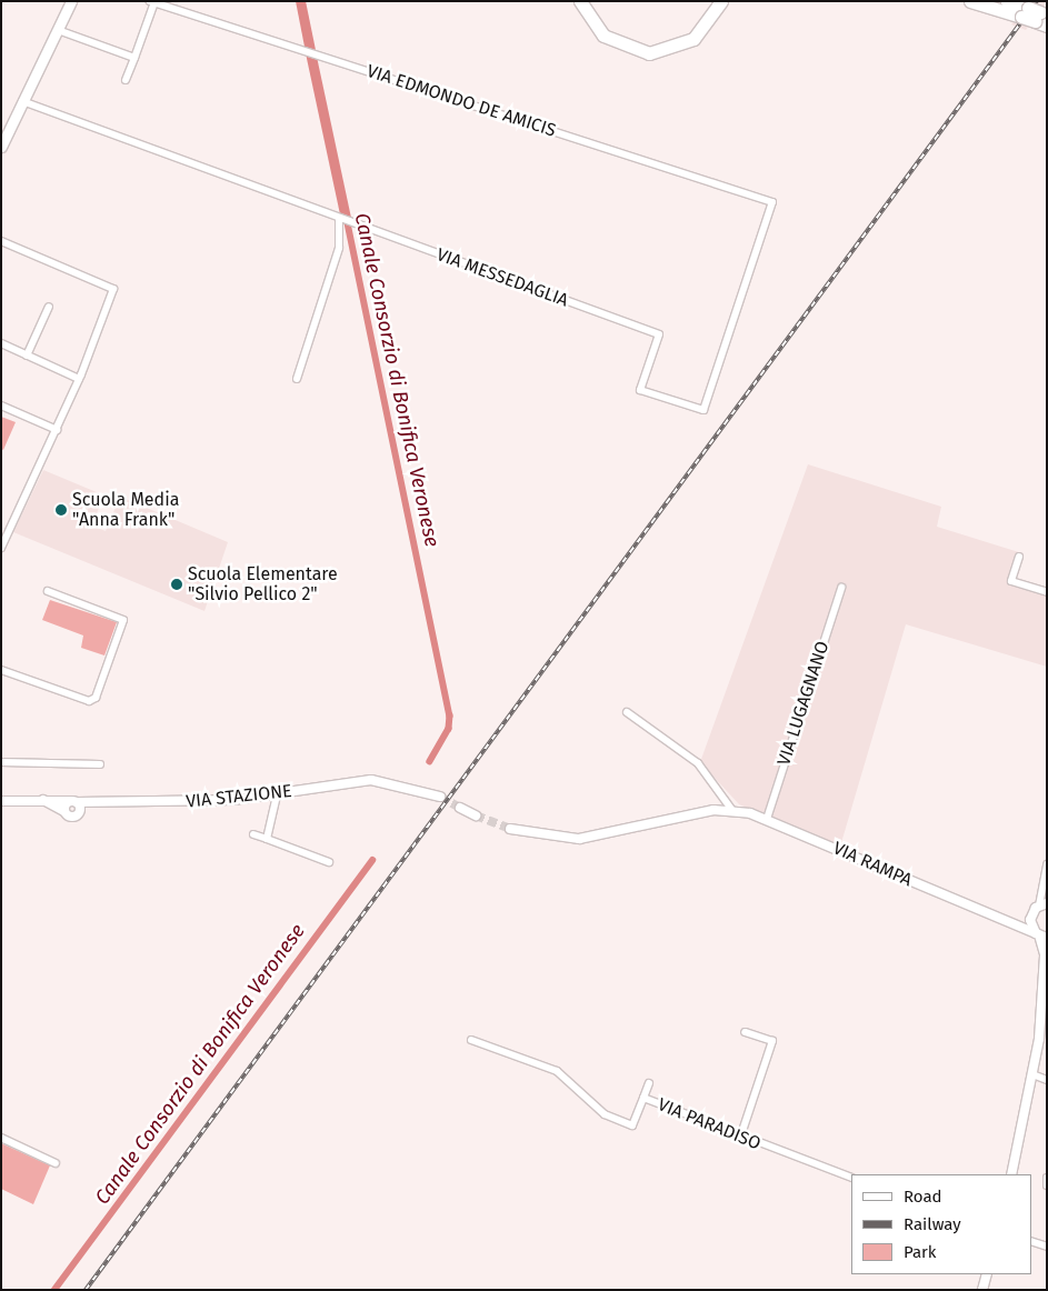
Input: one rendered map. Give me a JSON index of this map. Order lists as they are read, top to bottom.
{
  "streets": {
    "street": [
      "VIA EDMONDO DE AMICIS",
      "VIA MESSEDAGLIA",
      "VIA LUGAGNANO",
      "VIA STAZIONE",
      "VIA RAMPA",
      "VIA PARADISO"
    ]
  },
  "crossings": [
    ["VIA EDMONDO DE AMICIS", "VIA MESSEDAGLIA"],
    ["VIA LUGAGNANO", "VIA RAMPA"]
  ],
  "water": ["Canale Consorzio di Bonifica Veronese"],
  "places": ["Scuola Media \"Anna Frank\"", "Scuola Elementare \"Silvio Pellico 2\""],
  "legend": ["Road", "Railway", "Park"]
}
